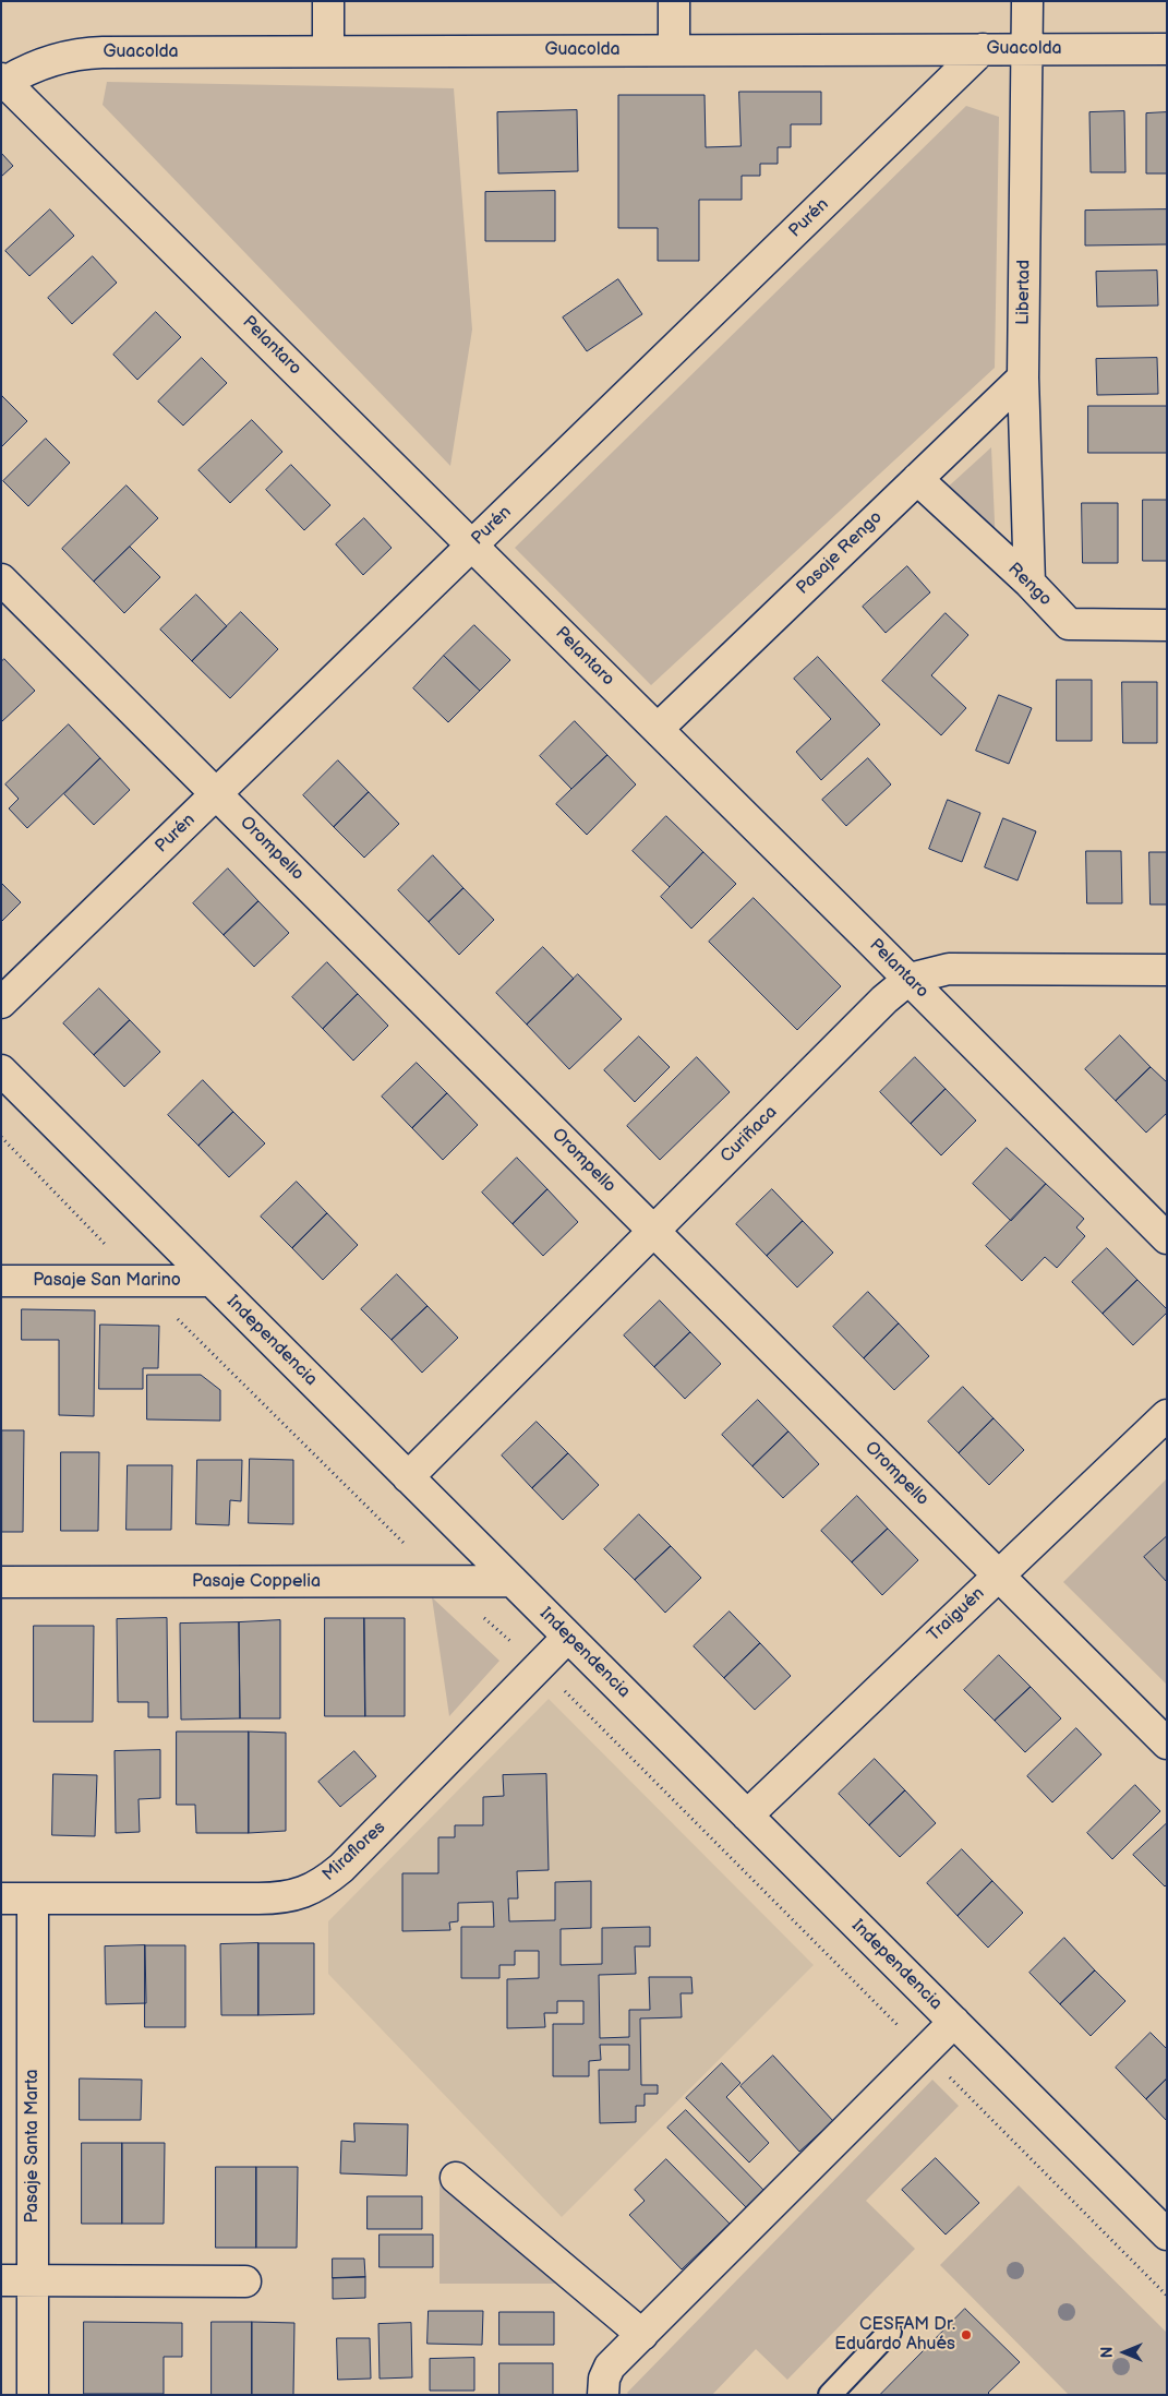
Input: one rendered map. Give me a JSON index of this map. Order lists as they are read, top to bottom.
{
  "streets": {
    "street": [
      "Guacolda",
      "Purén",
      "Libertad",
      "Pelantaro",
      "Pasaje Rengo",
      "Rengo",
      "Orompello",
      "Curiñaca",
      "Pasaje San Marino",
      "Independencia",
      "Pasaje Coppelia",
      "Traiguén",
      "Miraflores",
      "Pasaje Santa Marta"
    ]
  },
  "crossings": [
    ["Guacolda", "Purén"],
    ["Guacolda", "Libertad"],
    ["Guacolda", "Pelantaro"],
    ["Purén", "Pelantaro"],
    ["Purén", "Orompello"],
    ["Libertad", "Pasaje Rengo"],
    ["Libertad", "Rengo"],
    ["Pelantaro", "Pasaje Rengo"],
    ["Pelantaro", "Curiñaca"],
    ["Pasaje Rengo", "Rengo"],
    ["Orompello", "Curiñaca"],
    ["Orompello", "Traiguén"],
    ["Curiñaca", "Independencia"],
    ["Pasaje San Marino", "Independencia"],
    ["Independencia", "Pasaje Coppelia"],
    ["Independencia", "Traiguén"],
    ["Independencia", "Miraflores"],
    ["Miraflores", "Pasaje Santa Marta"]
  ],
  "places": ["CESFAM Dr. Eduardo Ahués"],
  "north": "left"
}
